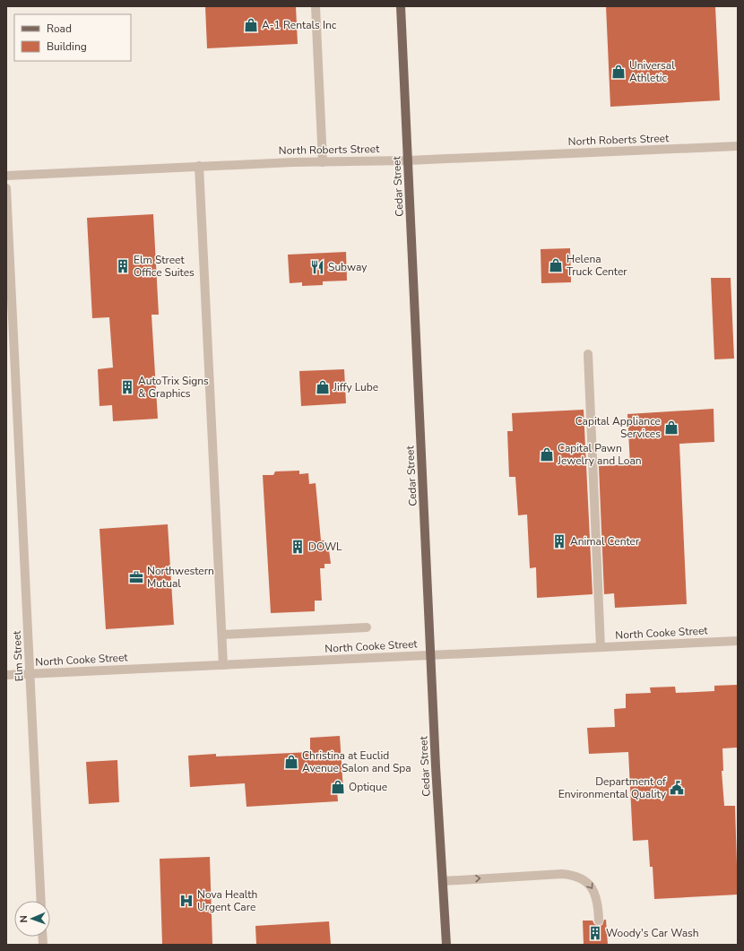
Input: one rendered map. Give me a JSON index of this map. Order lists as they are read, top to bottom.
{
  "streets": {
    "main road": ["Cedar Street"],
    "street": ["North Roberts Street", "North Cooke Street", "Elm Street"]
  },
  "crossings": [
    ["North Roberts Street", "Cedar Street"],
    ["Cedar Street", "North Cooke Street"],
    ["North Cooke Street", "Elm Street"]
  ],
  "places": {
    "shop": [
      "A-1 Rentals Inc",
      "Universal Athletic",
      "Helena Truck Center",
      "Jiffy Lube",
      "Capital Appliance Services",
      "Capital Pawn Jewelry and Loan",
      "Christina at Euclid Avenue Salon and Spa",
      "Optique"
    ],
    "building": [
      "Elm Street Office Suites",
      "AutoTrix Signs & Graphics",
      "Animal Center",
      "DOWL",
      "Woody's Car Wash"
    ],
    "restaurant": ["Subway"],
    "office": ["Northwestern Mutual"],
    "public building": ["Department of Environmental Quality"],
    "hospital": ["Nova Health Urgent Care"]
  },
  "legend": ["Road", "Building"],
  "north": "left"
}
